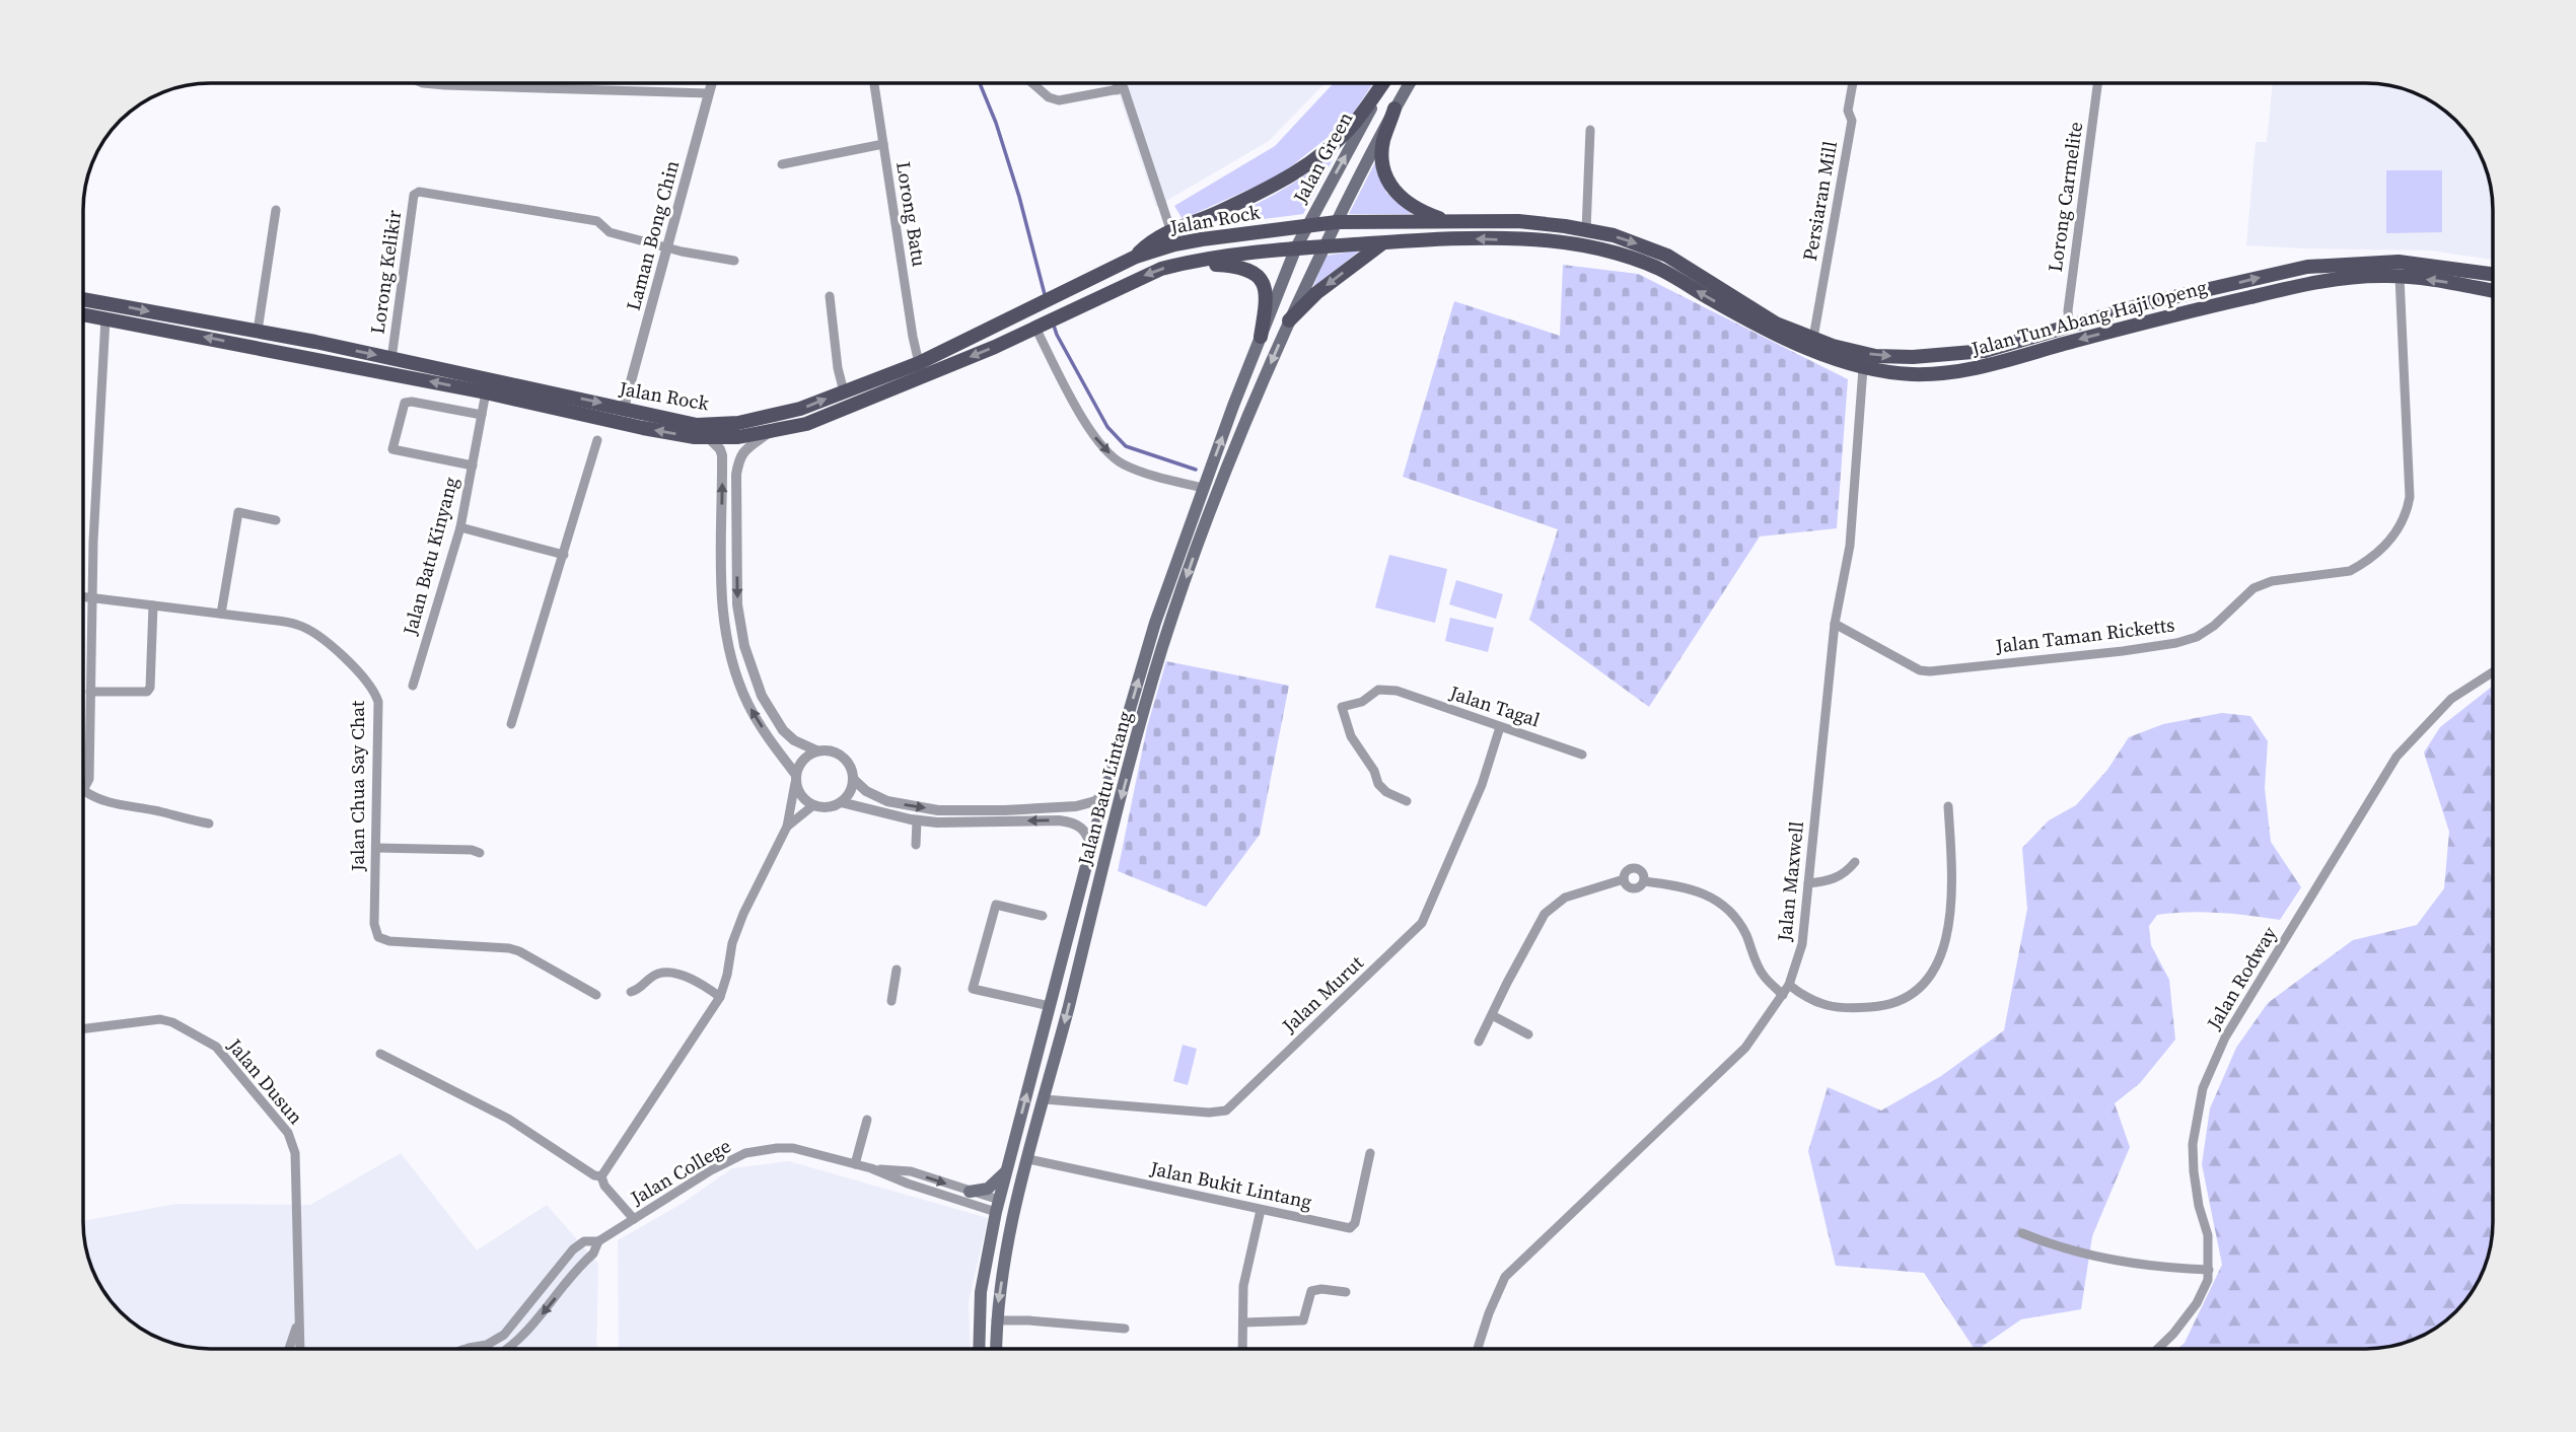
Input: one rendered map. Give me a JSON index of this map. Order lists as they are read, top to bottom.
{
  "streets": {
    "main road": [
      "Jalan Green",
      "Jalan Rock",
      "Jalan Tun Abang Haji Openg",
      "Jalan Batu Lintang"
    ],
    "street": [
      "Lorong Carmelite",
      "Persiaran Mill",
      "Lorong Batu",
      "Laman Bong Chin",
      "Lorong Kelikir",
      "Jalan Batu Kinyang",
      "Jalan Taman Ricketts",
      "Jalan Tagal",
      "Jalan Chua Say Chat",
      "Jalan Maxwell",
      "Jalan Rodway",
      "Jalan Murut",
      "Jalan Dusun",
      "Jalan College",
      "Jalan Bukit Lintang"
    ]
  },
  "crossings": [
    ["Jalan Green", "Jalan Rock"],
    ["Jalan Green", "Jalan Tun Abang Haji Openg"],
    ["Jalan Green", "Jalan Batu Lintang"],
    ["Lorong Carmelite", "Jalan Tun Abang Haji Openg"],
    ["Persiaran Mill", "Jalan Tun Abang Haji Openg"],
    ["Lorong Batu", "Jalan Rock"],
    ["Jalan Rock", "Laman Bong Chin"],
    ["Jalan Rock", "Lorong Kelikir"],
    ["Jalan Rock", "Jalan Tun Abang Haji Openg"],
    ["Jalan Rock", "Jalan Batu Kinyang"],
    ["Jalan Rock", "Jalan Batu Lintang"],
    ["Laman Bong Chin", "Lorong Kelikir"],
    ["Jalan Tun Abang Haji Openg", "Jalan Taman Ricketts"],
    ["Jalan Tun Abang Haji Openg", "Jalan Batu Lintang"],
    ["Jalan Tun Abang Haji Openg", "Jalan Maxwell"],
    ["Jalan Taman Ricketts", "Jalan Maxwell"],
    ["Jalan Tagal", "Jalan Murut"],
    ["Jalan Batu Lintang", "Jalan Murut"],
    ["Jalan Batu Lintang", "Jalan College"],
    ["Jalan Batu Lintang", "Jalan Bukit Lintang"]
  ]
}
